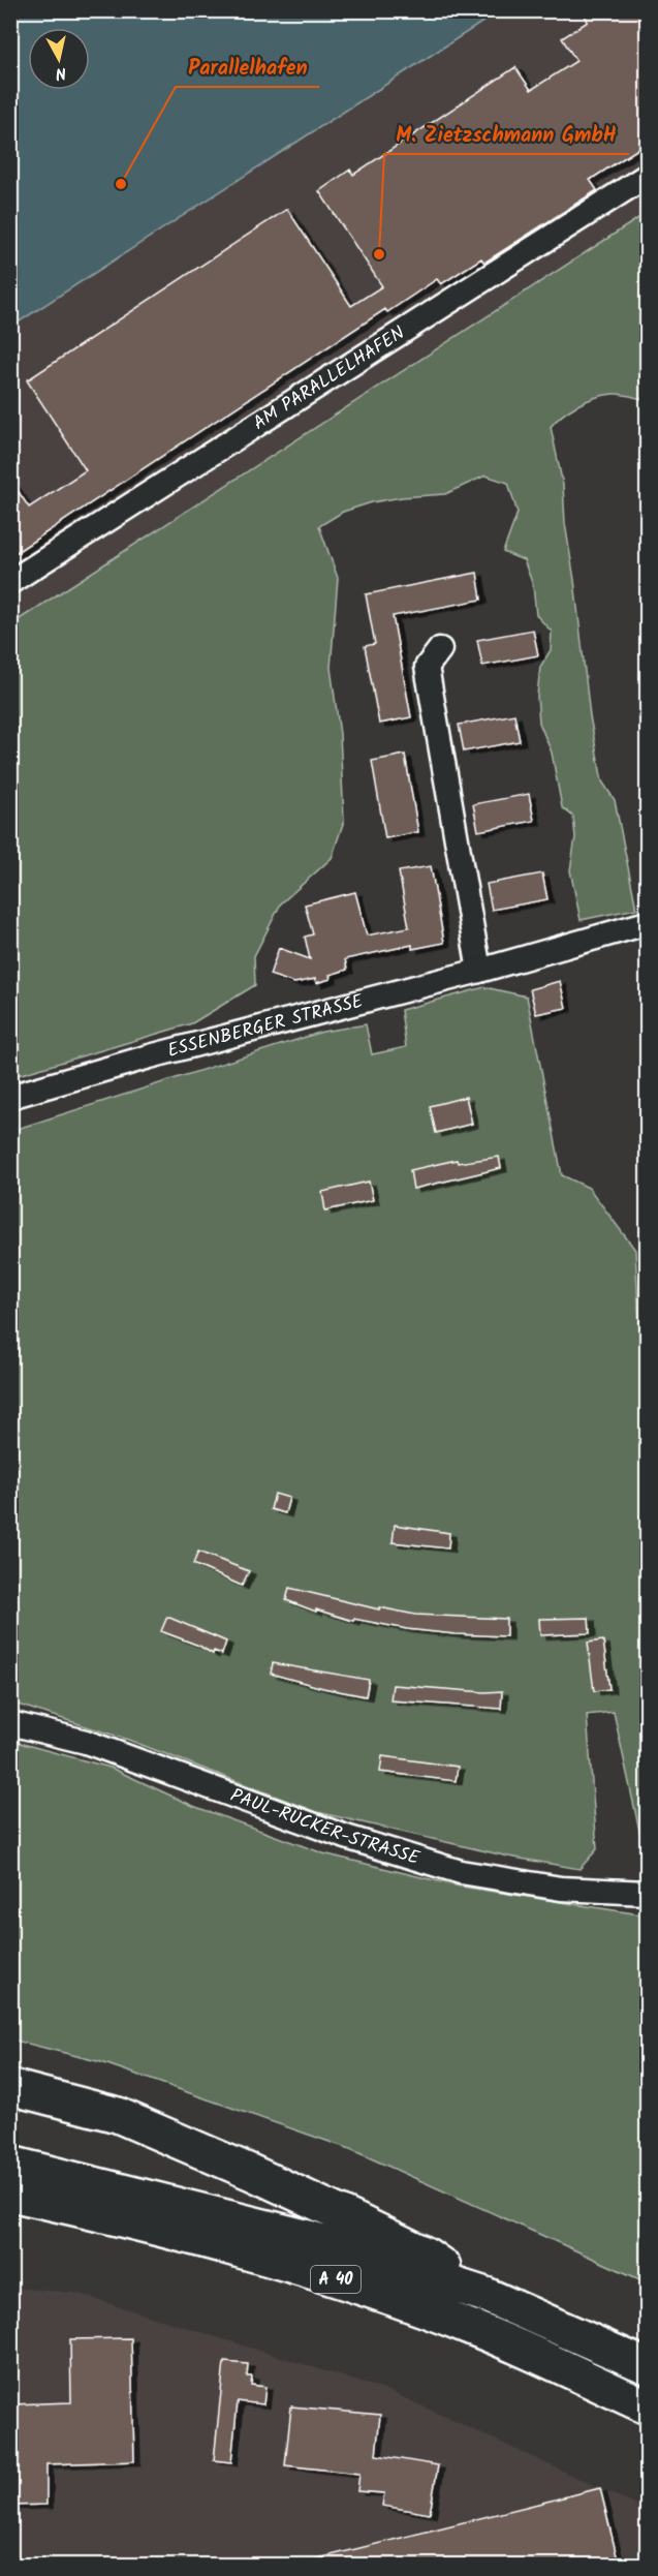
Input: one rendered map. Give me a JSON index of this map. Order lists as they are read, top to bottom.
{
  "streets": {
    "highway": ["A 40"],
    "street": ["AM PARALLELHAFEN", "ESSENBERGER STRASSE", "PAUL-RÜCKER-STRASSE"]
  },
  "places": ["Parallelhafen", "M. Zietzschmann GmbH"],
  "north": "bottom"
}
